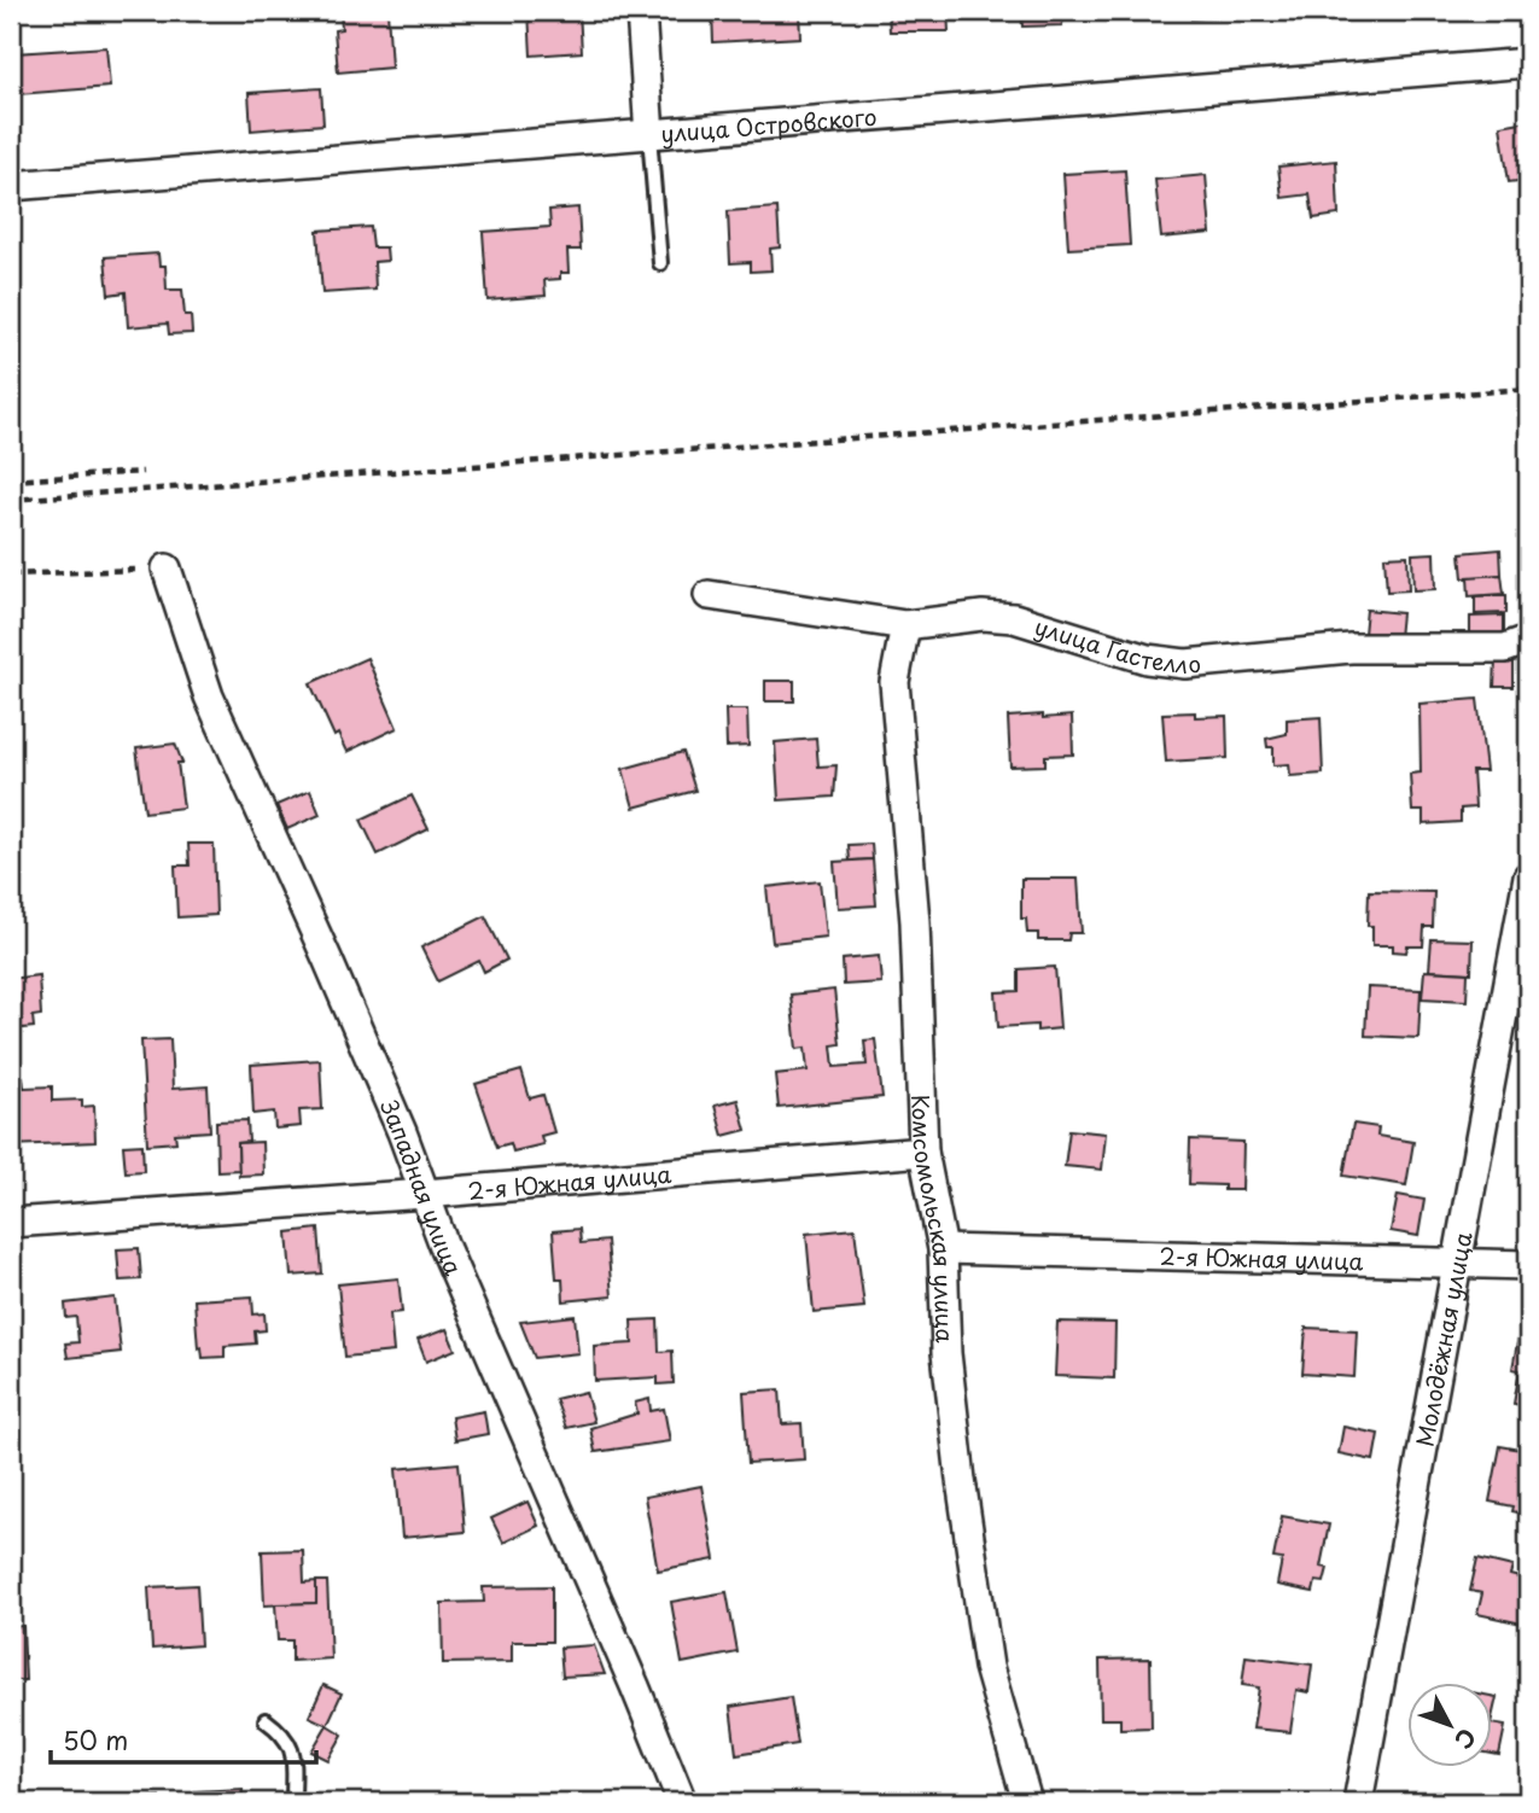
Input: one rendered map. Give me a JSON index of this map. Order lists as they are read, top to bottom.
{
  "streets": {
    "street": [
      "улица Островского",
      "улица Гастелло",
      "2-я Южная улица",
      "Западная улица",
      "Комсомольская улица",
      "Молодёжная улица"
    ]
  },
  "crossings": [
    ["улица Гастелло", "Комсомольская улица"],
    ["2-я Южная улица", "Западная улица"],
    ["2-я Южная улица", "Комсомольская улица"],
    ["2-я Южная улица", "Молодёжная улица"]
  ],
  "scale_bar": "50 m",
  "north": "bottom right"
}
